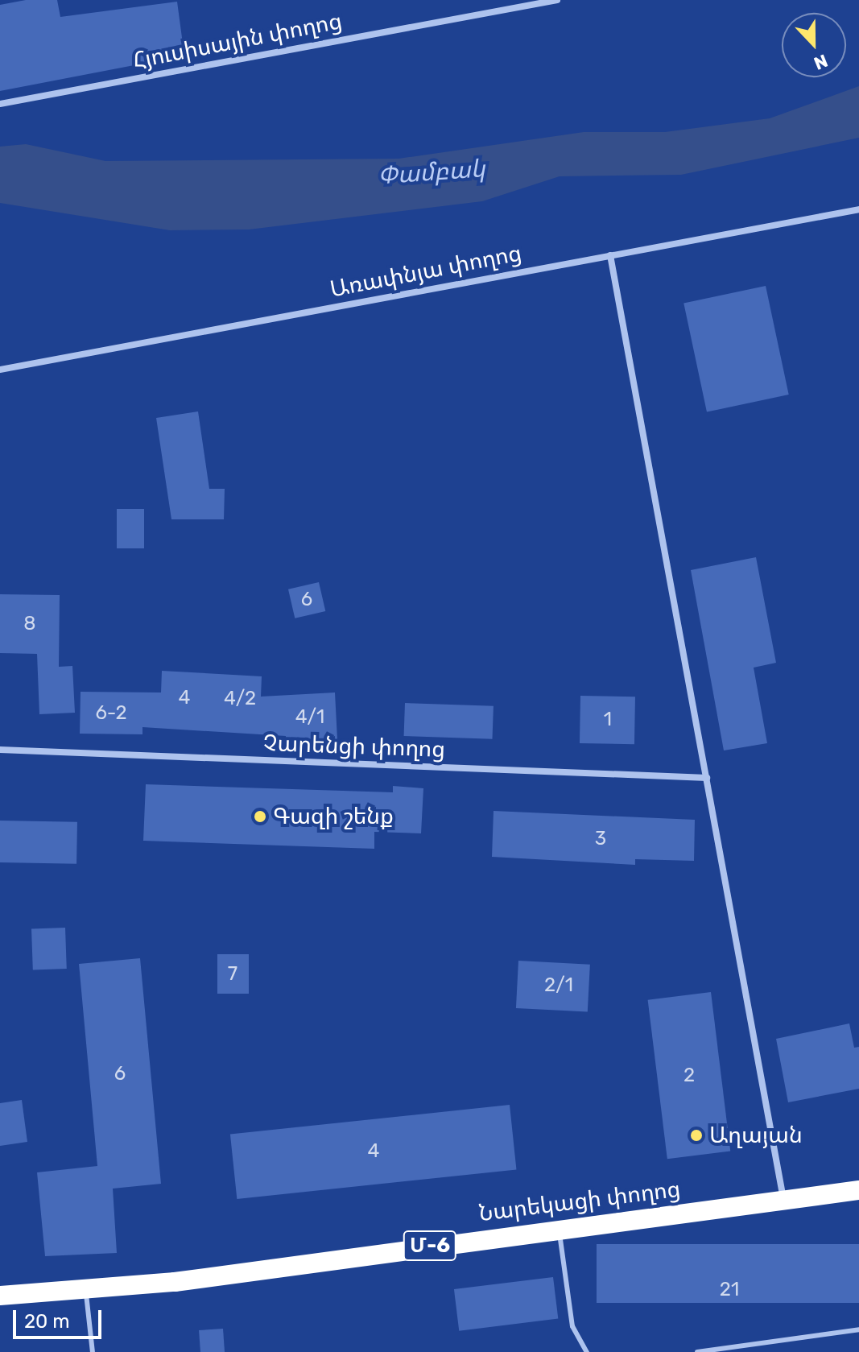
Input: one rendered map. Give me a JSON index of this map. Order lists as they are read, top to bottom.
{
  "streets": {
    "highway": ["Նարեկացի փողոց", "Մ-6"],
    "street": ["Հյուսիսային փողոց", "Առափնյա փողոց", "Չարենցի փողոց"]
  },
  "water": ["Փամբակ"],
  "places": ["Գազի շենք", "Աղայան"],
  "house_numbers": [
    "6",
    "8",
    "4",
    "4/2",
    "6-2",
    "4/1",
    "1",
    "3",
    "7",
    "2/1",
    "6",
    "2",
    "4",
    "21"
  ],
  "scale_bar": "20 m",
  "north": "bottom"
}
